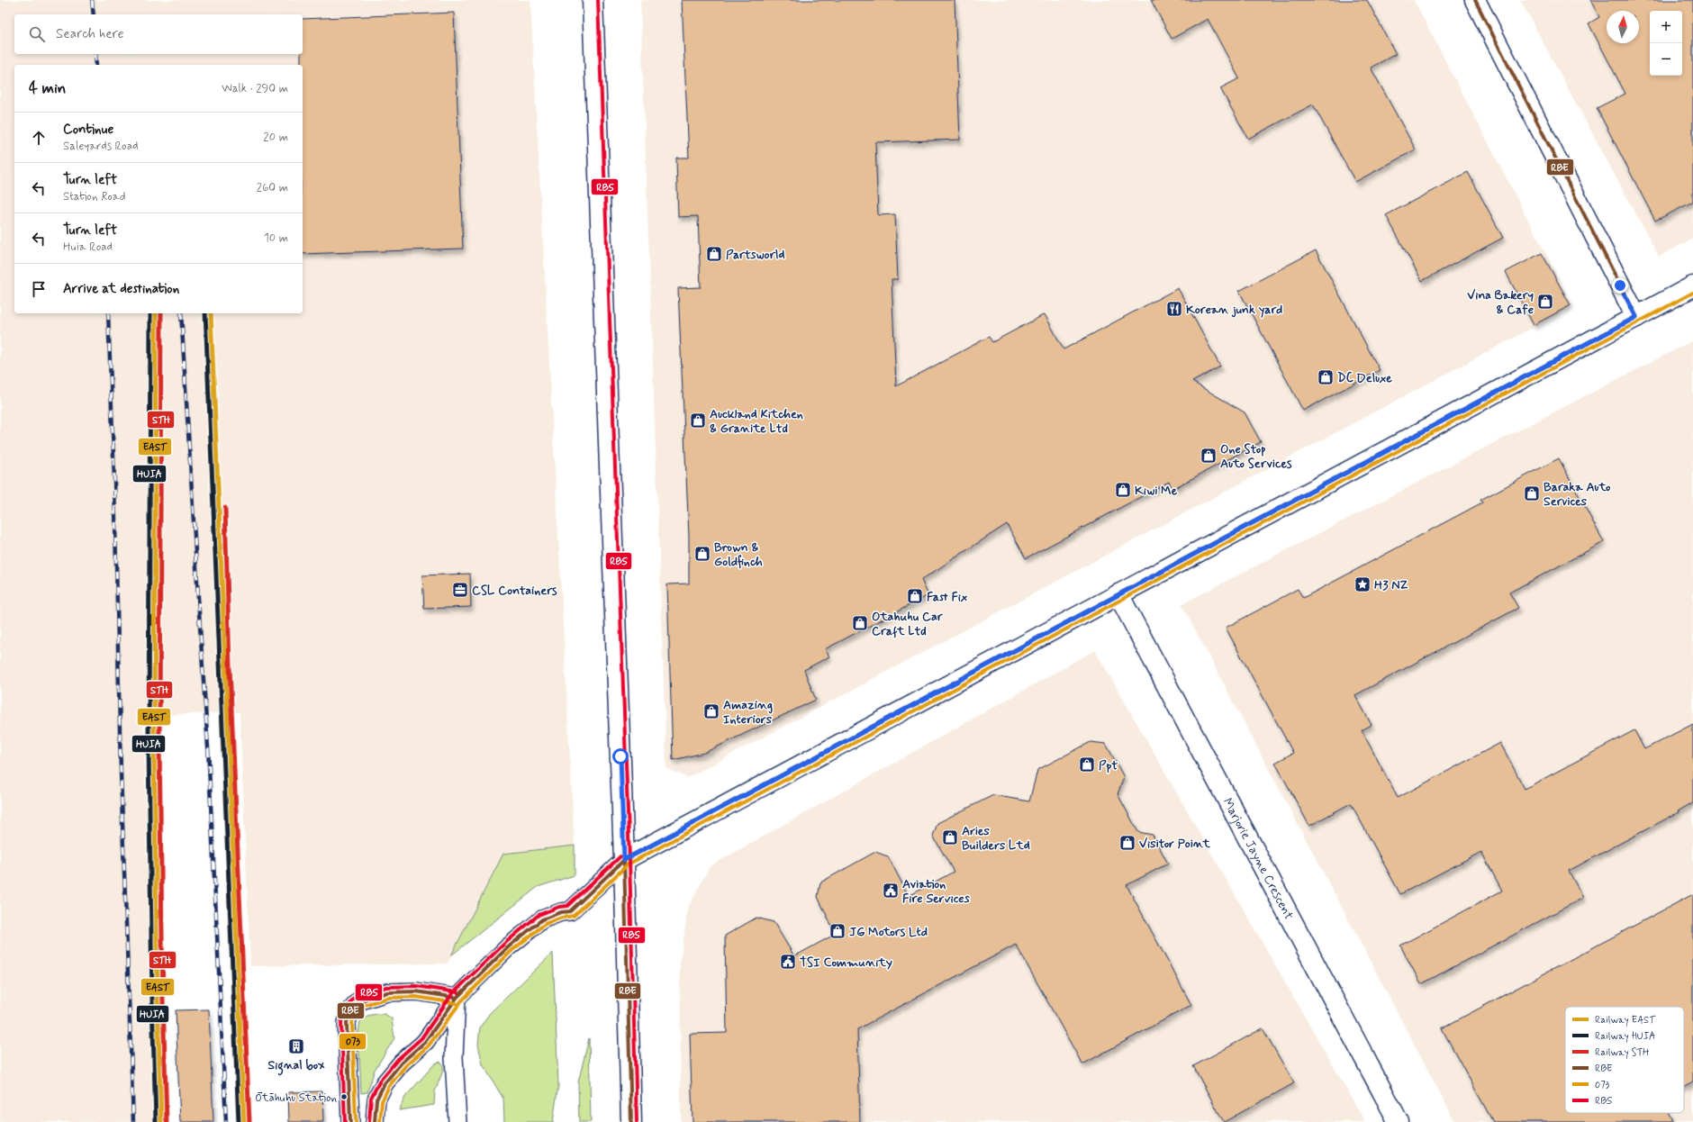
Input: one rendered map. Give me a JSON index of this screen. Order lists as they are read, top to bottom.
{
  "streets": {
    "street": ["Marjorie Jayne Crescent"]
  },
  "places": {
    "shop": [
      "Partsworld",
      "Vina Bakery & Cafe",
      "DC Deluxe",
      "Auckland Kitchen & Granite Ltd",
      "One Stop Auto Services",
      "Kiwi Me",
      "Baraka Auto Services",
      "Brown & Goldfinch",
      "Fast Fix",
      "Otahuhu Car Craft Ltd",
      "Amazing Interiors",
      "Ppt",
      "Aries Builders Ltd",
      "Visitor Point",
      "JG Motors Ltd"
    ],
    "restaurant": ["Korean junk yard"],
    "place": ["H3 NZ"],
    "office": ["CSL Containers"],
    "public building": ["Aviation Fire Services", "TSI Community"],
    "building": ["Signal box"],
    "other": ["Ōtāhuhu Station"]
  },
  "lines": [
    "transit line RBE",
    "transit line RBS",
    "transit line 073",
    "rail line EAST",
    "rail line HUIA",
    "rail line STH"
  ],
  "legend": [
    "Railway EAST",
    "Railway HUIA",
    "Railway STH",
    "RBE",
    "073",
    "RBS"
  ],
  "north": "top",
  "page": {
    "map_buttons": ["+", "−"],
    "search": "Search here",
    "heading": ["4 min", "Walk · 290 m"],
    "list": [
      ["Continue", "Saleyards Road", "20 m"],
      ["Turn left", "Station Road", "260 m"],
      ["Turn left", "Huia Road", "10 m"],
      "Arrive at destination"
    ]
  }
}
